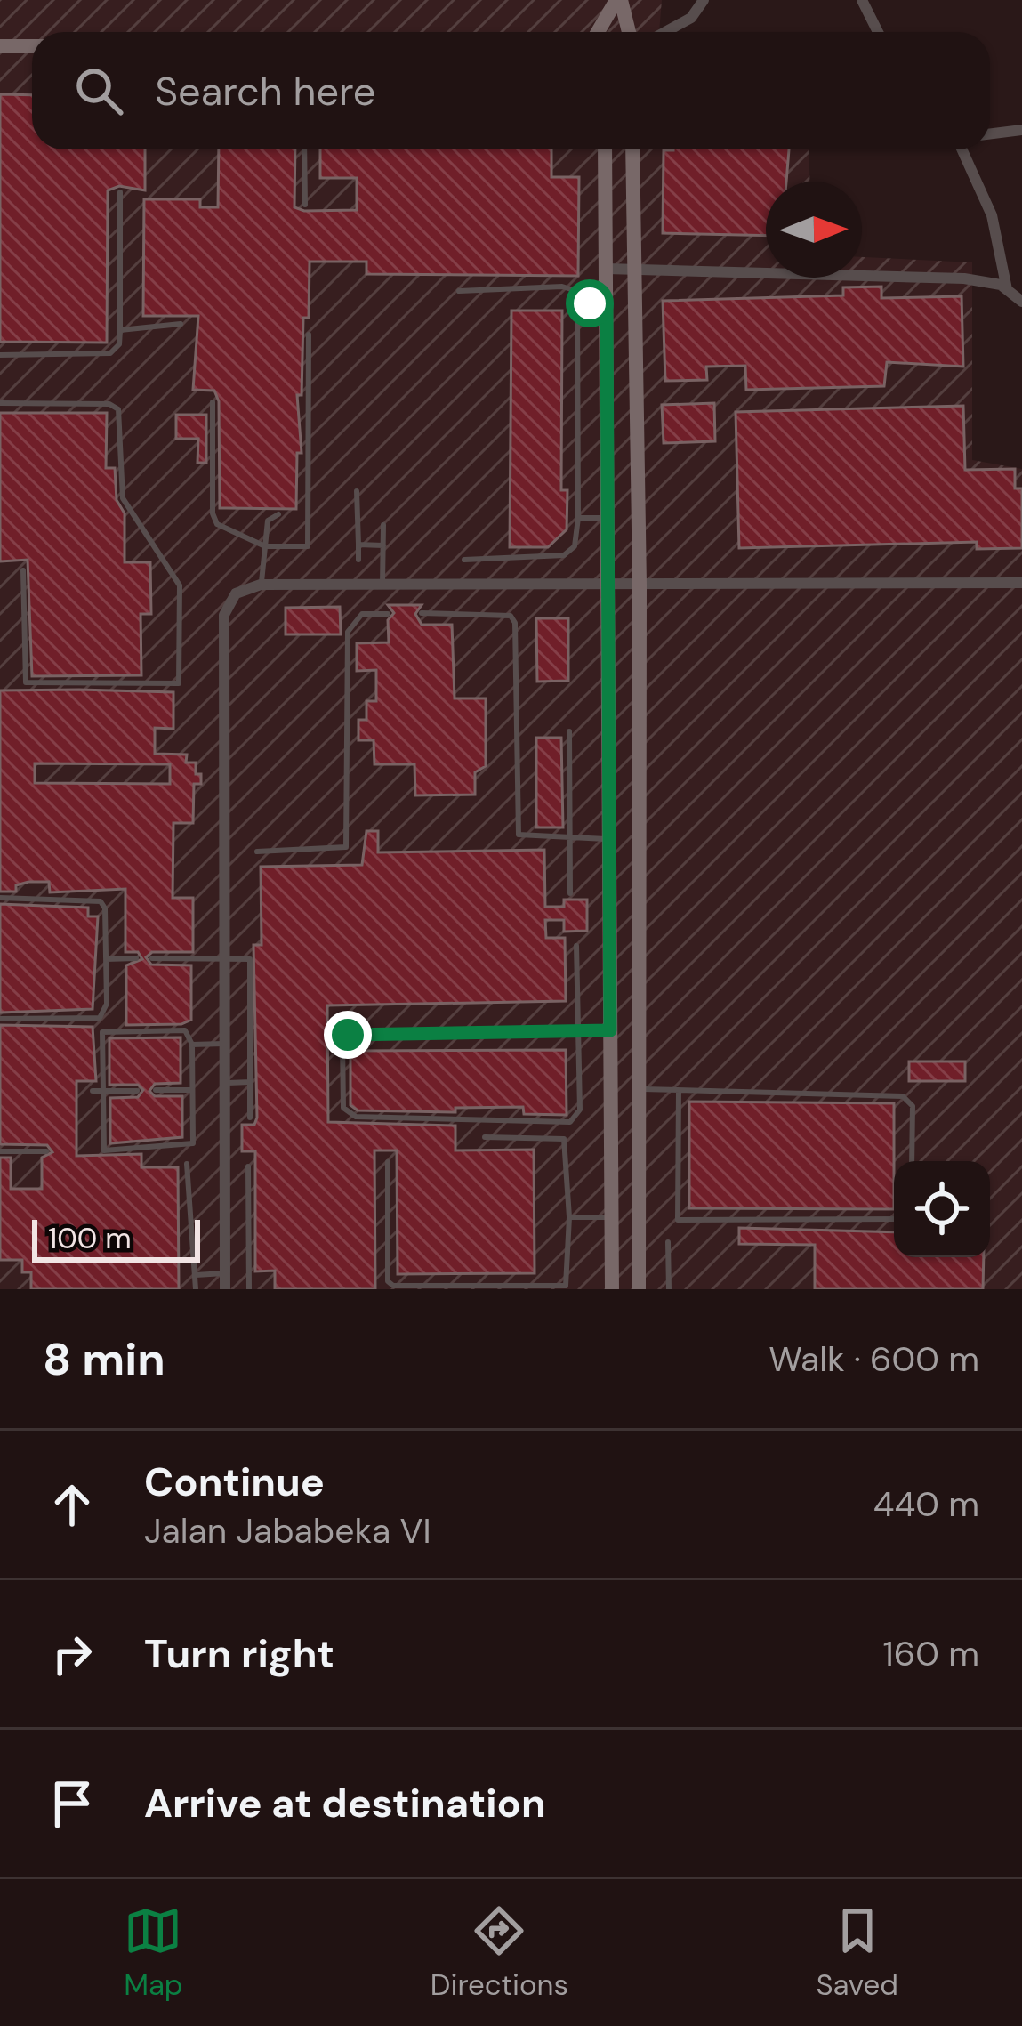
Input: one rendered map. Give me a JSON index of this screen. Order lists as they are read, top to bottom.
{
  "scale_bar": "100 m",
  "north": "right",
  "page": {
    "search": "Search here",
    "scale": "100 m",
    "heading": ["8 min", "Walk · 600 m"],
    "list": [
      ["Continue", "Jalan Jababeka VI", "440 m"],
      ["Turn right", "160 m"],
      "Arrive at destination"
    ],
    "nav": ["Map", "Directions", "Saved"]
  }
}
